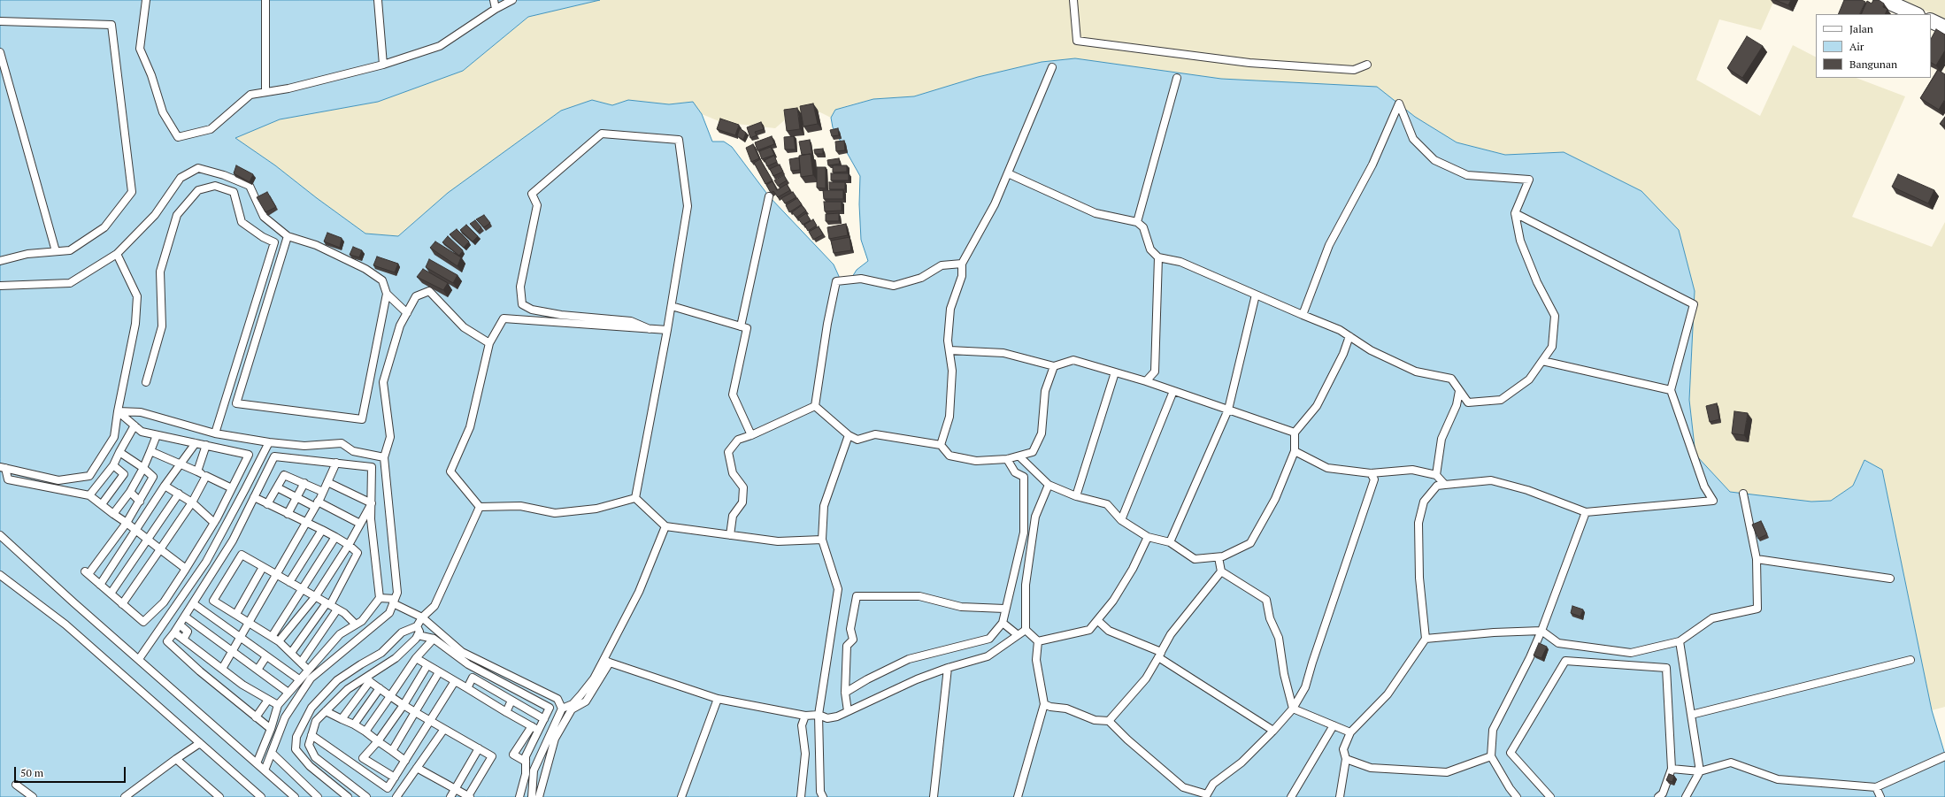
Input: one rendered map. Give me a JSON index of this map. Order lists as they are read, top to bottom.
{
  "legend": ["Jalan", "Air", "Bangunan"],
  "scale_bar": "50 m"
}
